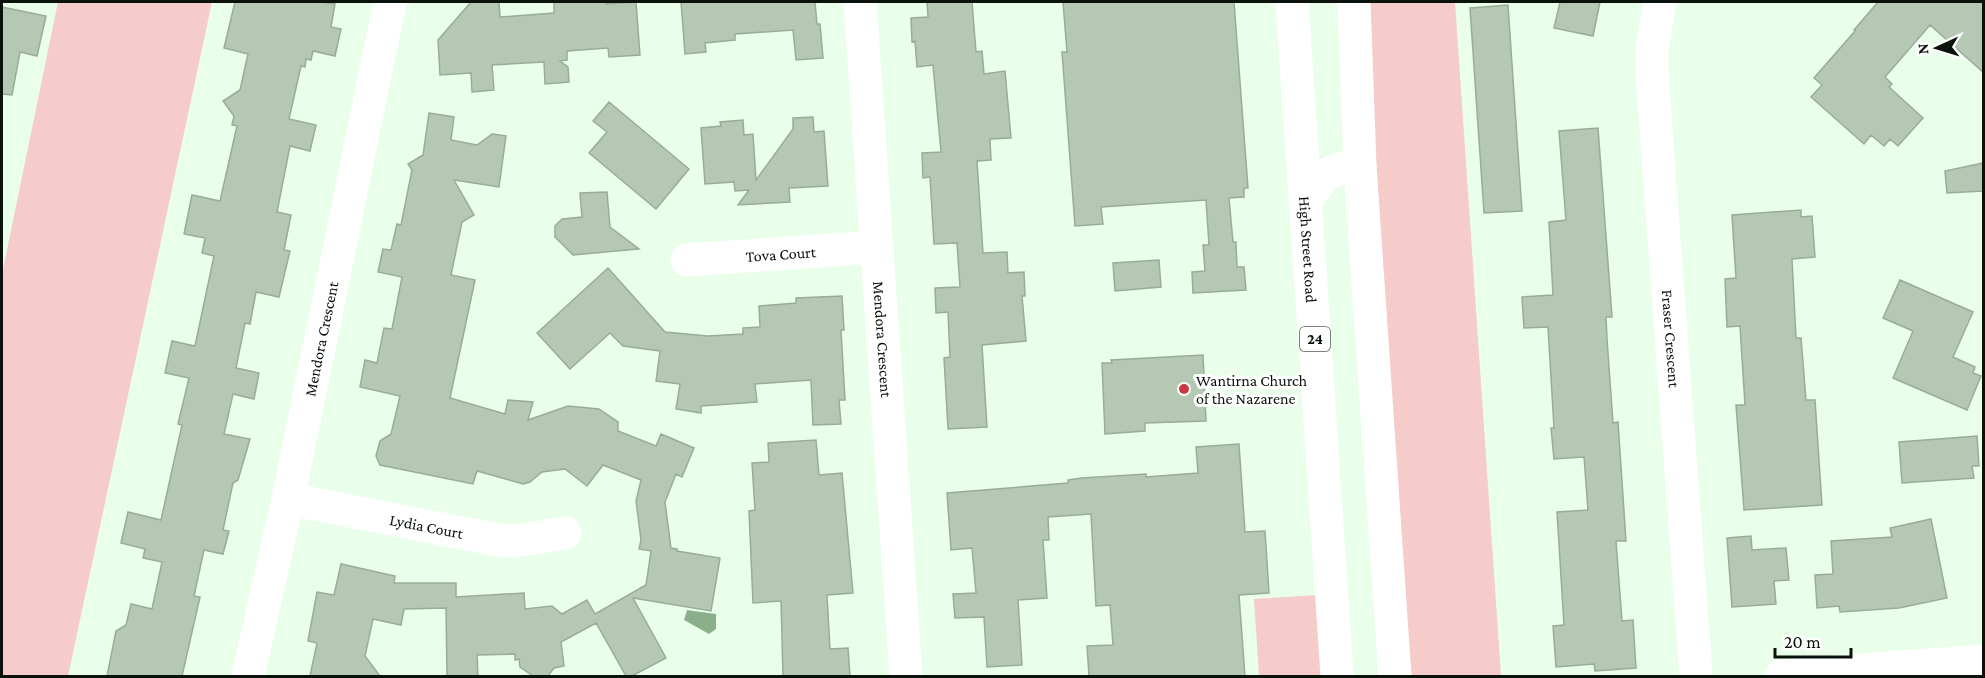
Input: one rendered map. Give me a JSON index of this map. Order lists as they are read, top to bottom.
{
  "streets": {
    "street": [
      "High Street Road",
      "Tova Court",
      "Mendora Crescent",
      "24",
      "Fraser Crescent",
      "Lydia Court"
    ]
  },
  "crossings": [
    ["Tova Court", "Mendora Crescent"],
    ["Mendora Crescent", "Lydia Court"]
  ],
  "places": ["Wantirna Church of the Nazarene"],
  "scale_bar": "20 m",
  "north": "left"
}
